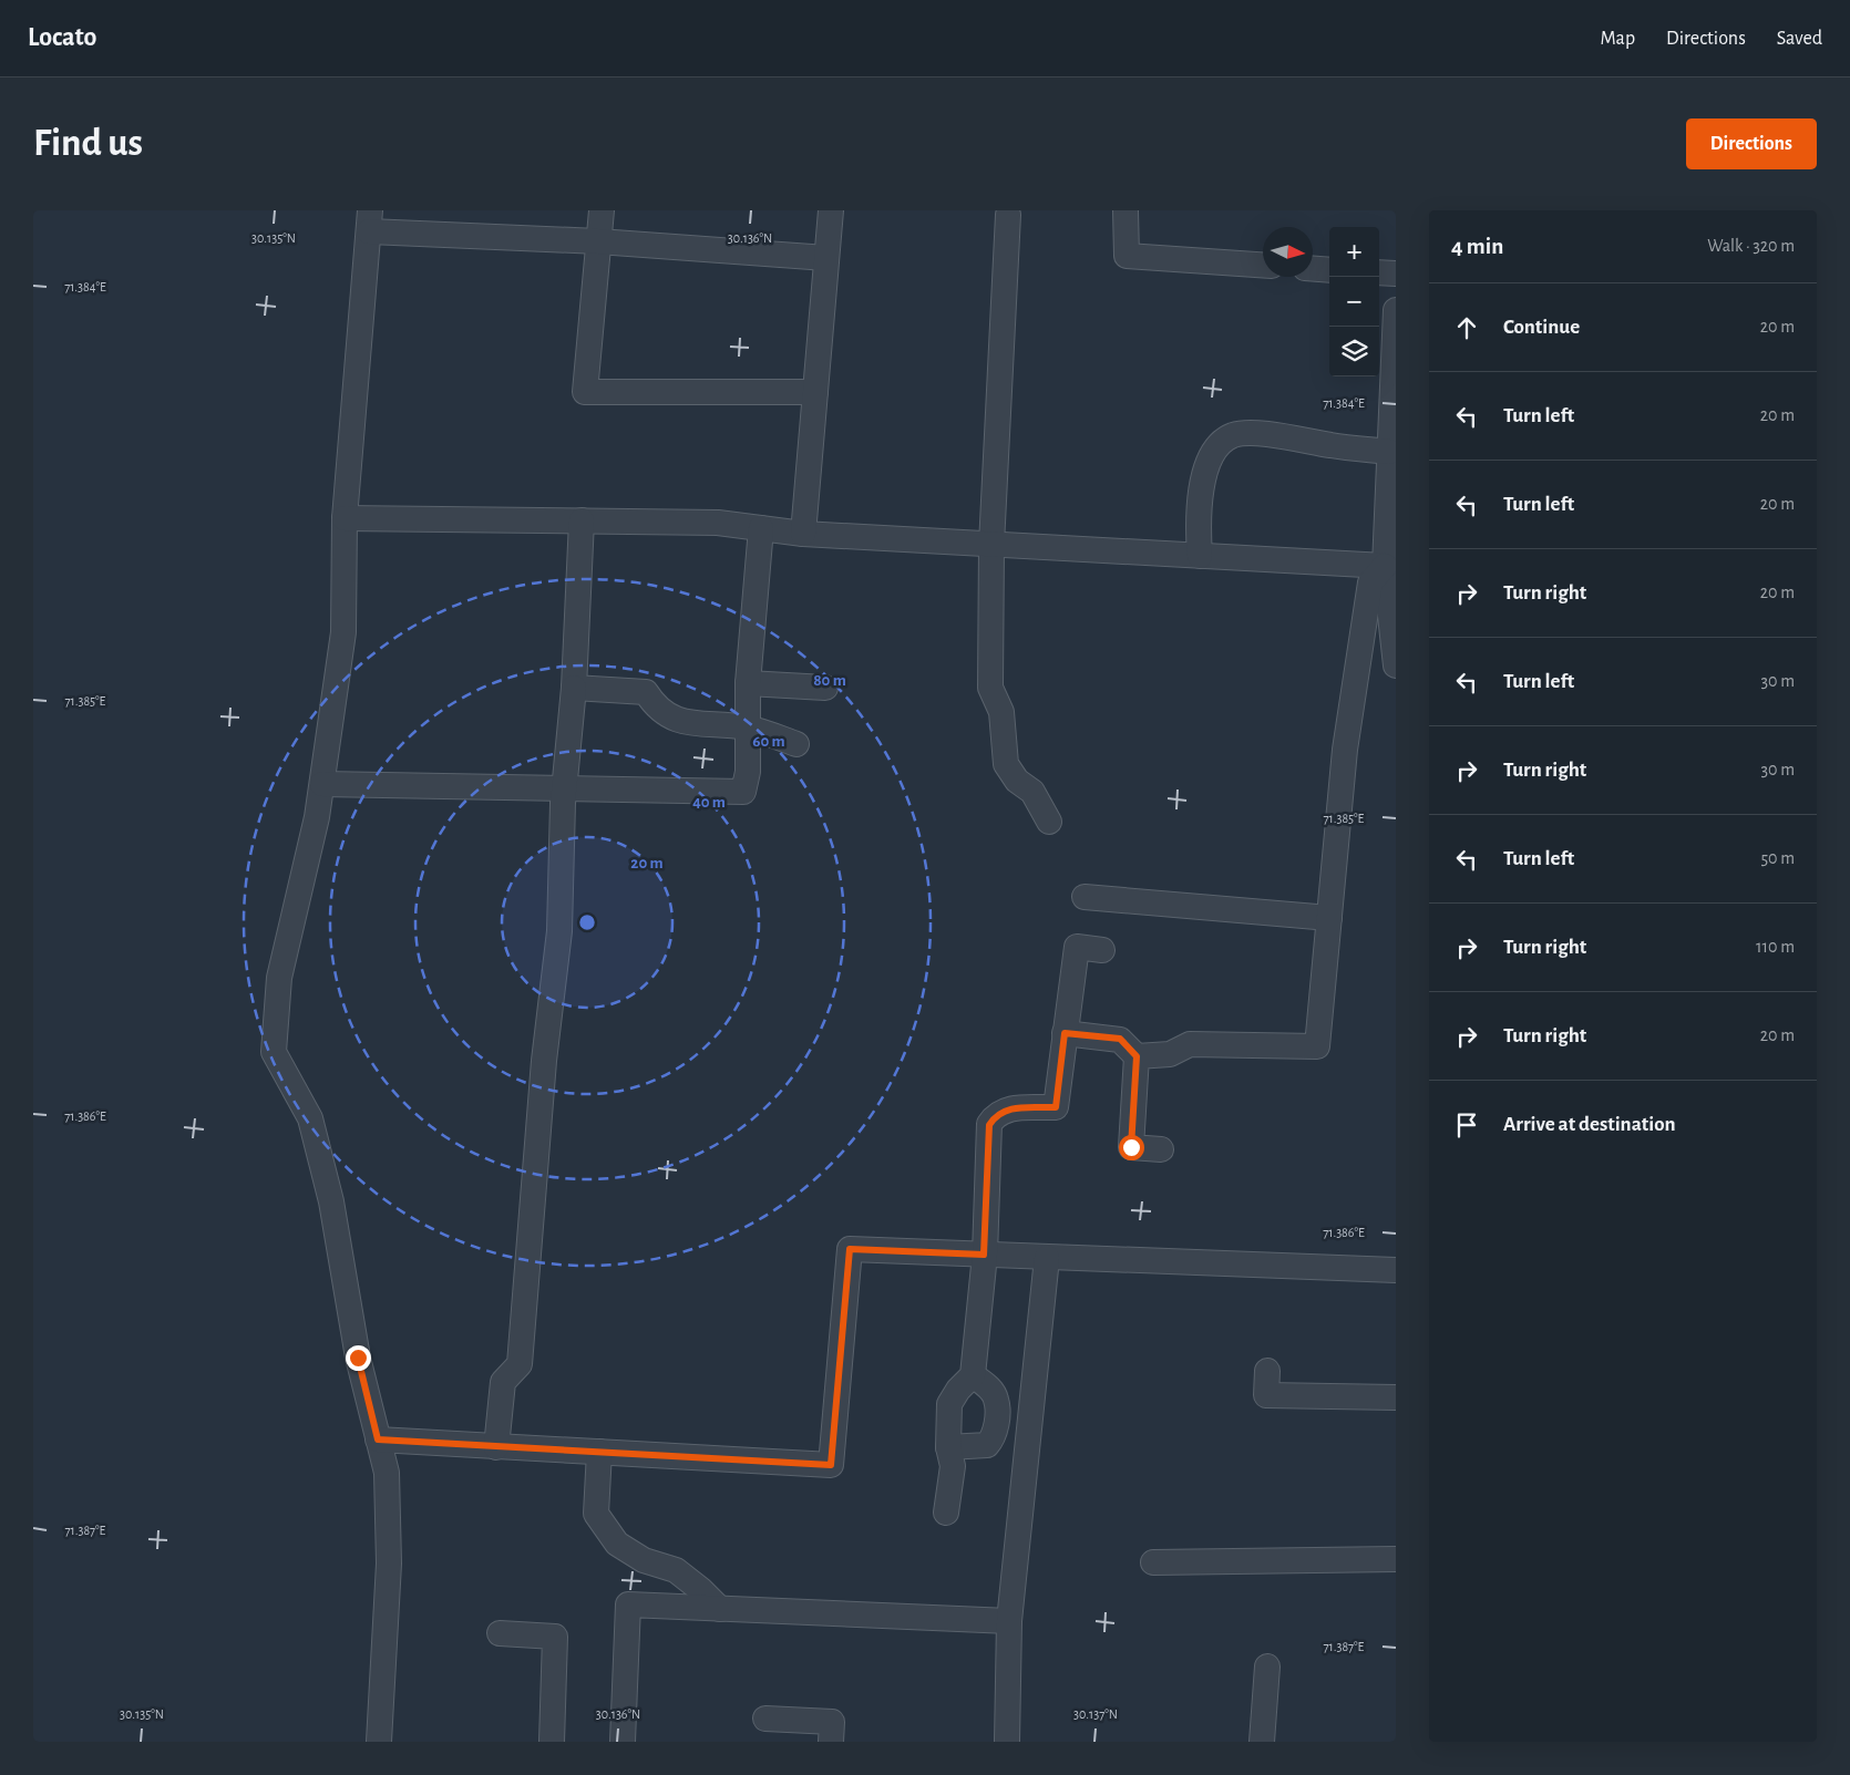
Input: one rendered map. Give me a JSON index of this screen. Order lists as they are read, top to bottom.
{
  "north": "right",
  "page": {
    "header": "Locato",
    "nav": ["Map", "Directions", "Saved"],
    "buttons": "Directions",
    "title": "Find us",
    "heading": ["4 min", "Walk · 320 m"],
    "map_buttons": ["+", "−"],
    "list": [
      ["Continue", "20 m"],
      ["Turn left", "20 m"],
      ["Turn left", "20 m"],
      ["Turn right", "20 m"],
      ["Turn left", "30 m"],
      ["Turn right", "30 m"],
      ["Turn left", "50 m"],
      ["Turn right", "110 m"],
      ["Turn right", "20 m"],
      "Arrive at destination"
    ]
  },
  "coordinates": [
    "30.135°N",
    "30.136°N",
    "71.384°E",
    "71.385°E",
    "71.386°E",
    "71.387°E",
    "30.137°N"
  ],
  "rings": [
    "80 m",
    "60 m",
    "40 m",
    "20 m"
  ]
}
